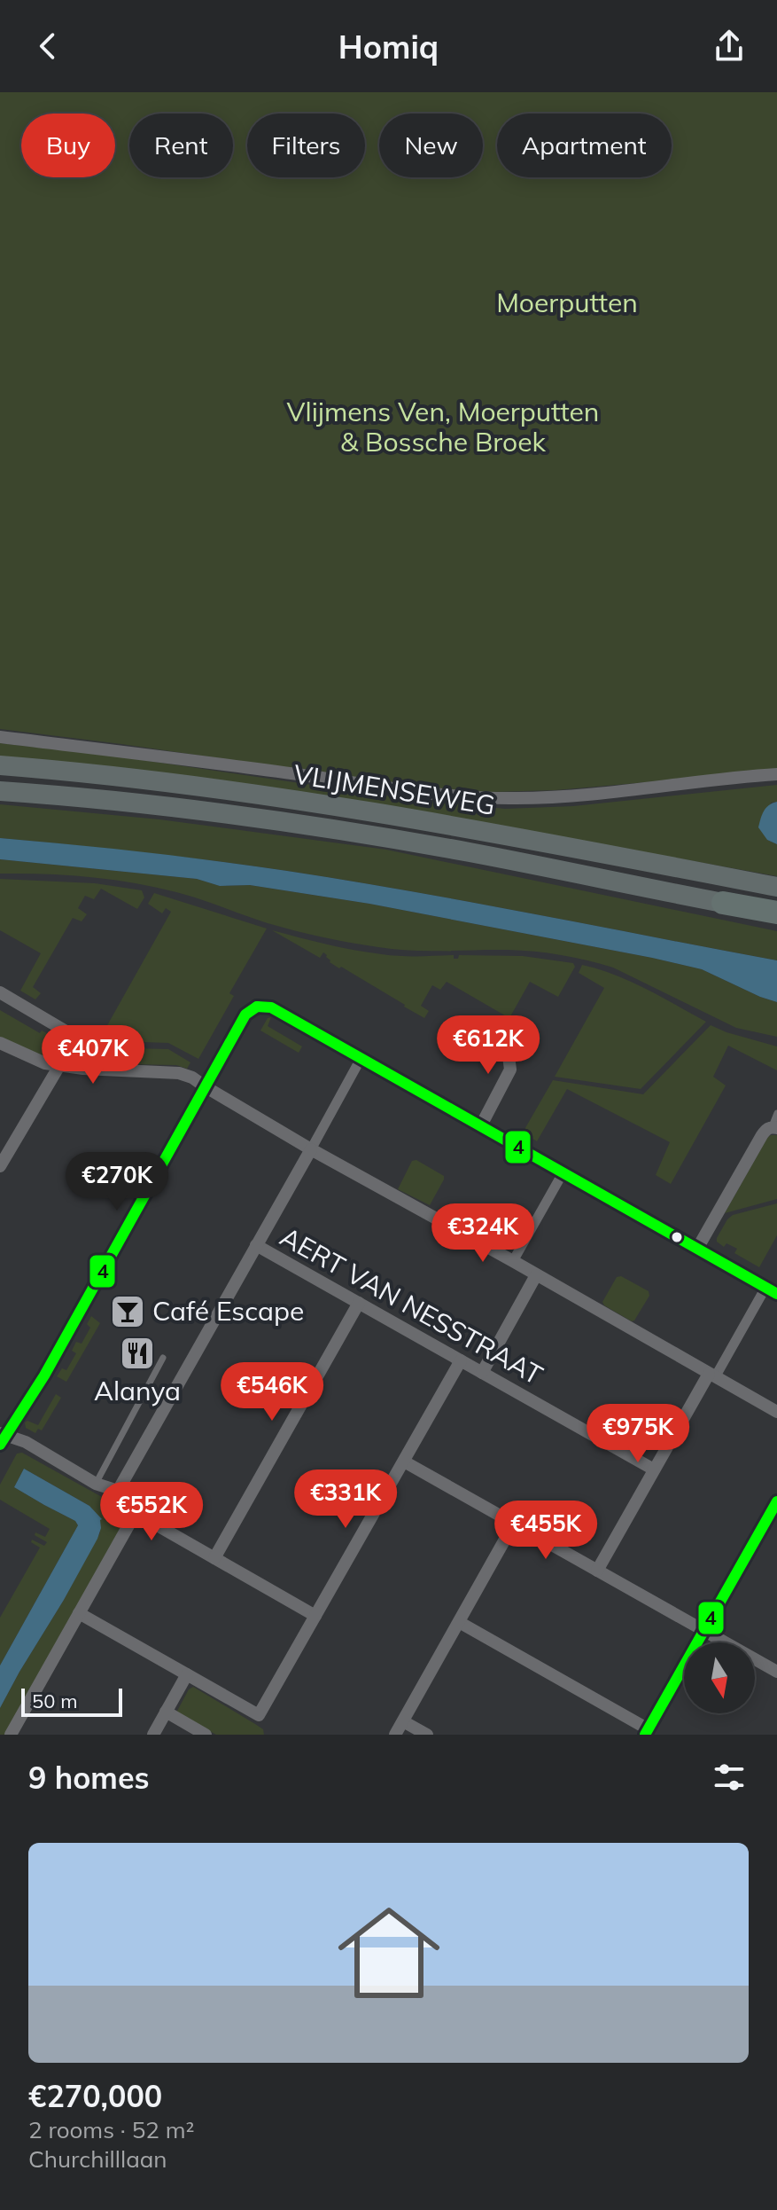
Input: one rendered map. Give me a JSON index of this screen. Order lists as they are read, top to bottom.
{
  "streets": {
    "main road": ["VLIJMENSEWEG"],
    "street": ["AERT VAN NESSTRAAT"]
  },
  "parks": ["Moerputten", "Vlijmens Ven, Moerputten & Bossche Broek"],
  "places": {
    "bar": ["Café Escape"],
    "restaurant": ["Alanya"]
  },
  "lines": ["transit line 4"],
  "scale_bar": "50 m",
  "north": "bottom",
  "page": {
    "header": "Homiq",
    "chip": [
      "Buy",
      "Rent",
      "Filters",
      "New",
      "Apartment"
    ],
    "price": [
      "€612K",
      "€407K",
      "€270K",
      "€324K",
      "€546K",
      "€975K",
      "€331K",
      "€552K",
      "€455K"
    ],
    "scale": "50 m",
    "heading": "9 homes",
    "list": [
      {
        "name": "€270,000",
        "note": "2 rooms · 52 m² · Churchilllaan"
      }
    ]
  }
}
